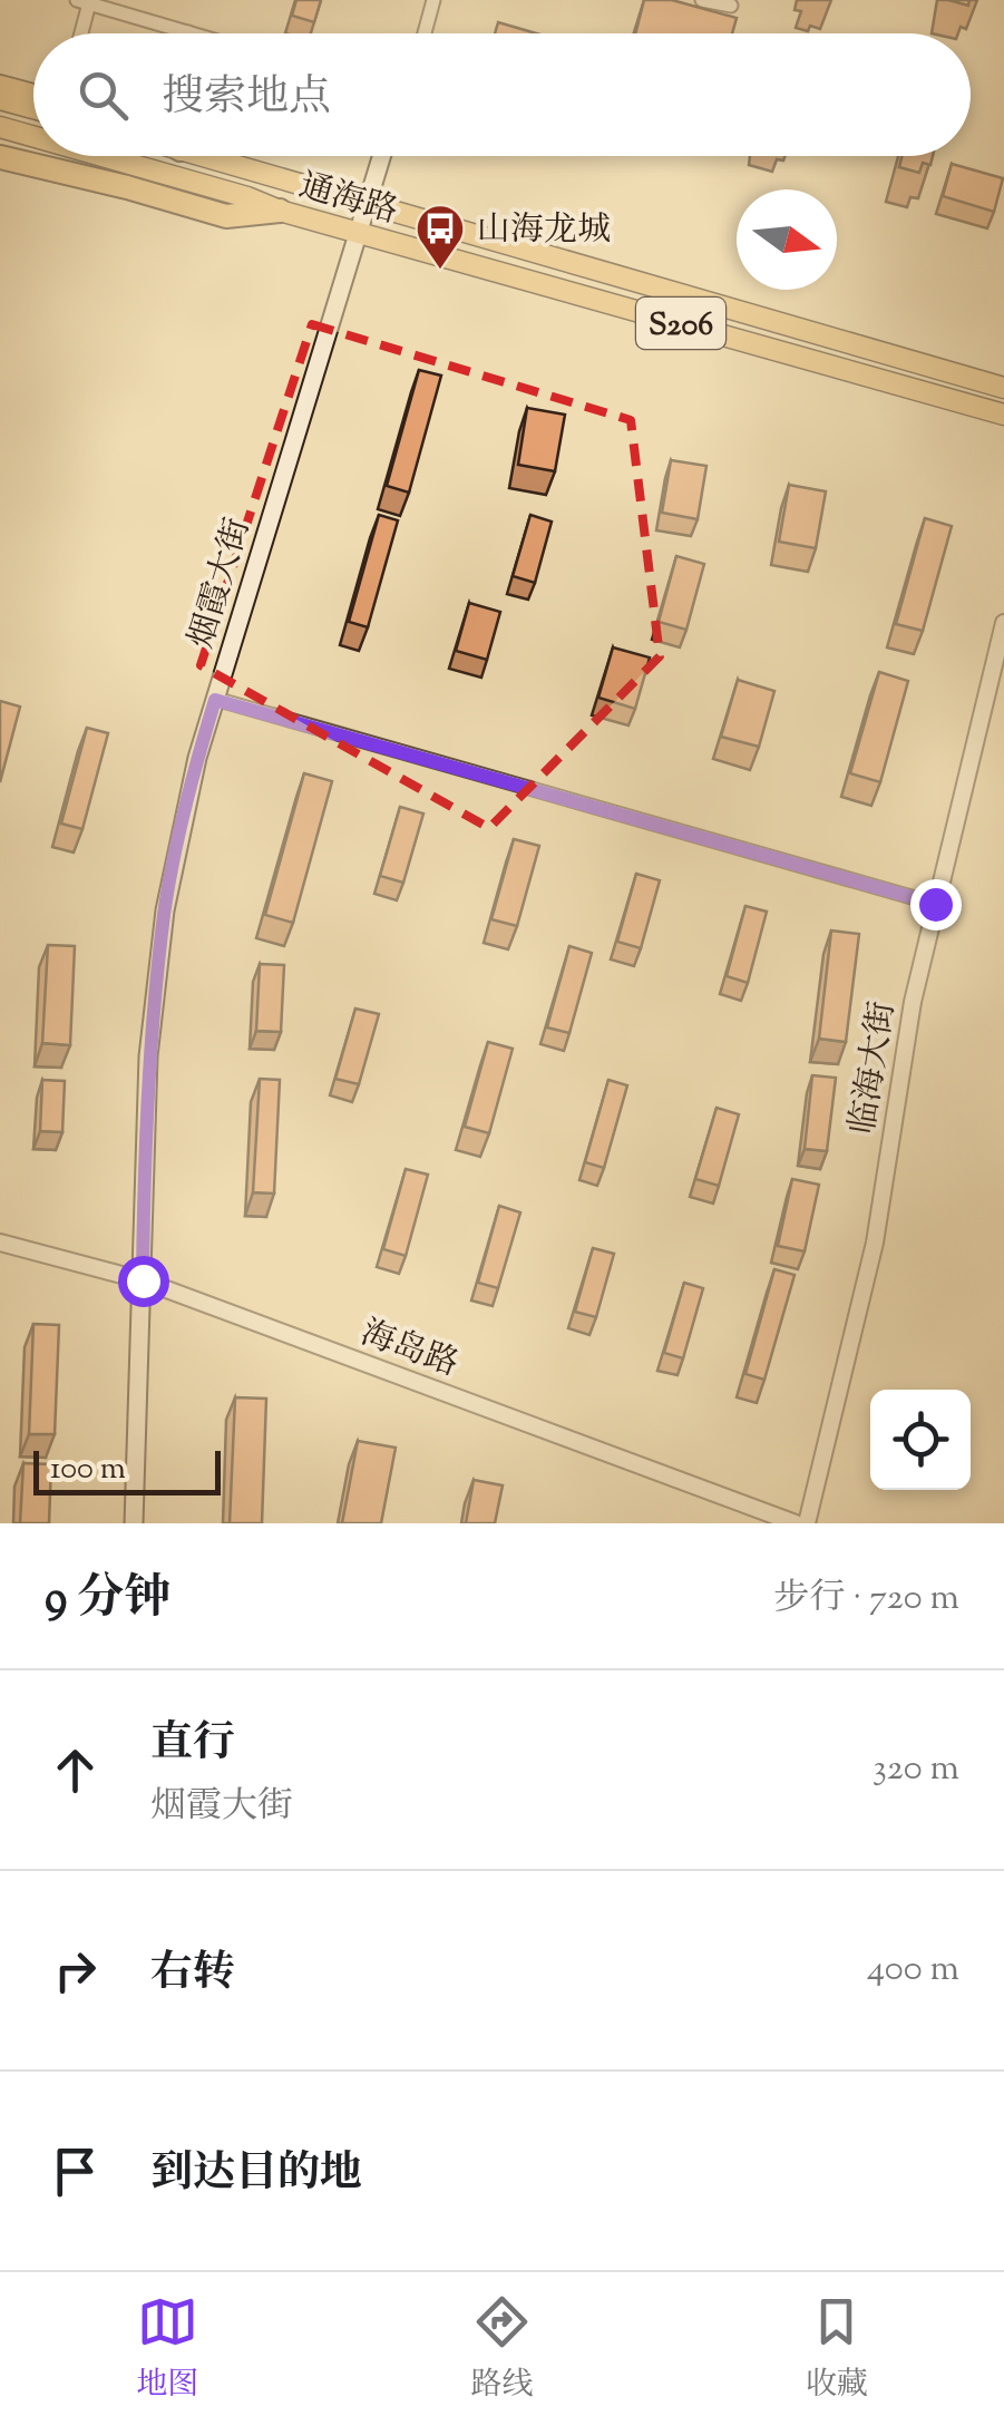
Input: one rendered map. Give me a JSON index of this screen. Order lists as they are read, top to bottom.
{
  "streets": {
    "main road": ["通海路", "S206", "烟霞大街"],
    "street": ["临海大街", "海岛路"]
  },
  "crossings": [
    ["通海路", "烟霞大街"],
    ["烟霞大街", "海岛路"]
  ],
  "places": {
    "bus stop": ["山海龙城"]
  },
  "scale_bar": "100 m",
  "north": "right",
  "page": {
    "search": "搜索地点",
    "scale": "100 m",
    "heading": ["9 分钟", "步行 · 720 m"],
    "list": [
      ["直行", "烟霞大街", "320 m"],
      ["右转", "400 m"],
      "到达目的地"
    ],
    "nav": ["地图", "路线", "收藏"]
  }
}
